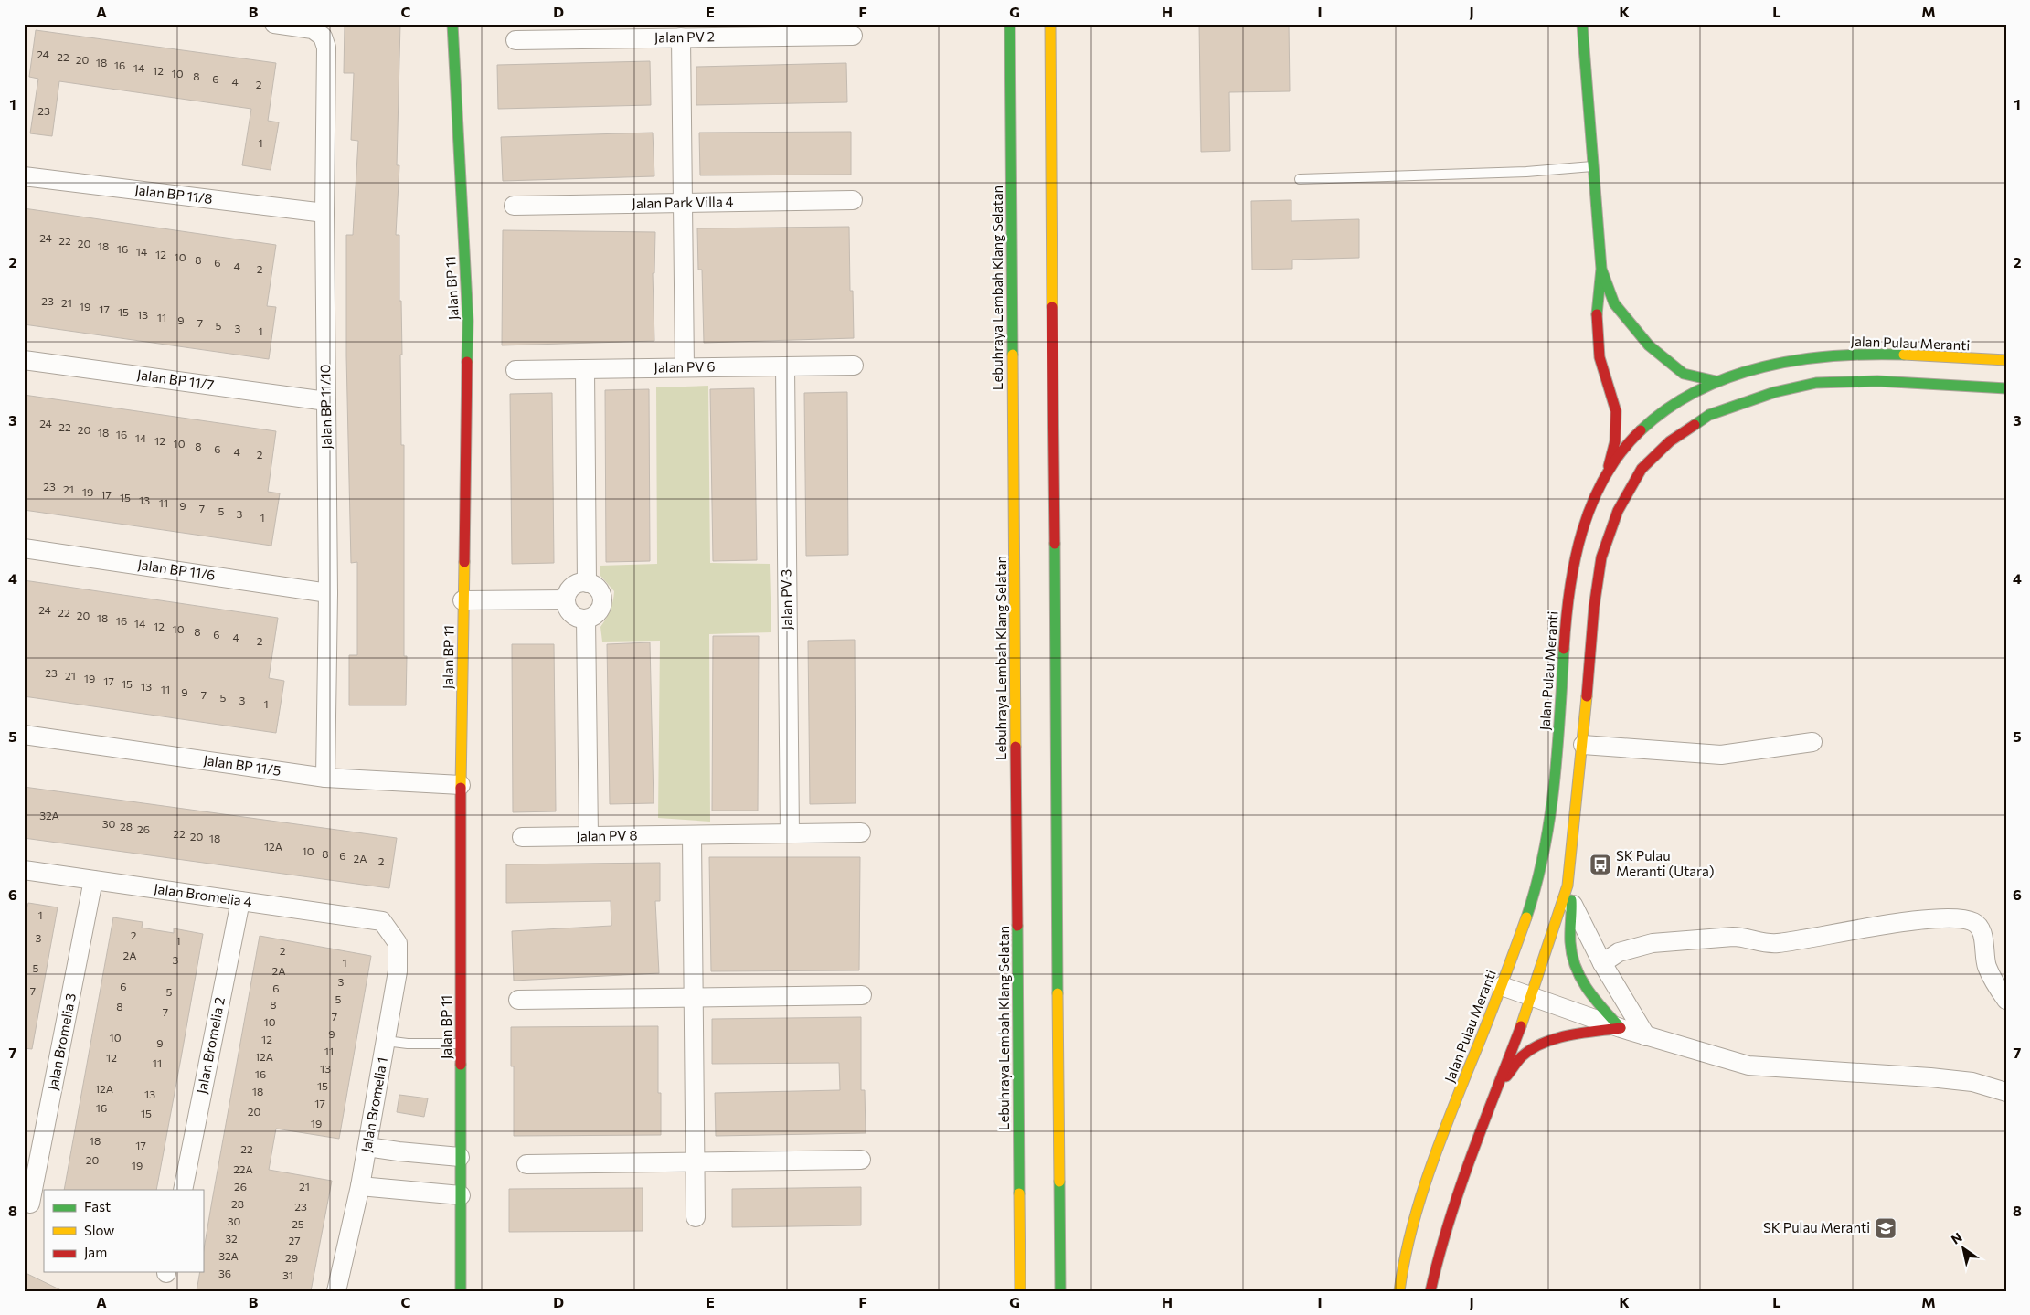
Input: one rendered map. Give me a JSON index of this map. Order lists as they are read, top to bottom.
{
  "streets": {
    "main road": ["Jalan BP 11", "Lebuhraya Lembah Klang Selatan", "Jalan Pulau Meranti"],
    "street": [
      "Jalan PV 2",
      "Jalan BP 11/8",
      "Jalan Park Villa 4",
      "Jalan PV 6",
      "Jalan BP 11/7",
      "Jalan BP 11/10",
      "Jalan BP 11/6",
      "Jalan PV 3",
      "Jalan BP 11/5",
      "Jalan PV 8",
      "Jalan Bromelia 4",
      "Jalan Bromelia 3",
      "Jalan Bromelia 2",
      "Jalan Bromelia 1"
    ]
  },
  "crossings": [
    ["Jalan BP 11/8", "Jalan BP 11/10"],
    ["Jalan BP 11", "Jalan BP 11/5"],
    ["Jalan PV 6", "Jalan PV 3"],
    ["Jalan BP 11/7", "Jalan BP 11/10"],
    ["Jalan BP 11/10", "Jalan BP 11/6"],
    ["Jalan BP 11/10", "Jalan BP 11/5"],
    ["Jalan PV 3", "Jalan PV 8"],
    ["Jalan Bromelia 4", "Jalan Bromelia 3"],
    ["Jalan Bromelia 4", "Jalan Bromelia 2"],
    ["Jalan Bromelia 4", "Jalan Bromelia 1"]
  ],
  "places": {
    "bus stop": ["SK Pulau Meranti (Utara)"],
    "school or university": ["SK Pulau Meranti"]
  },
  "house_numbers": [
    "24",
    "22",
    "20",
    "18",
    "16",
    "14",
    "12",
    "10",
    "8",
    "6",
    "4",
    "2",
    "23",
    "1",
    "24",
    "22",
    "20",
    "18",
    "16",
    "14",
    "12",
    "10",
    "8",
    "6",
    "4",
    "2",
    "23",
    "21",
    "19",
    "17",
    "15",
    "13",
    "11",
    "9",
    "7",
    "5",
    "3",
    "1",
    "24",
    "22",
    "20",
    "18",
    "16",
    "14",
    "12",
    "10",
    "8",
    "6",
    "4",
    "2",
    "23",
    "21",
    "19",
    "17",
    "15",
    "13",
    "11",
    "9",
    "7",
    "5",
    "3",
    "1",
    "24",
    "22",
    "20",
    "18",
    "16",
    "14",
    "12",
    "10",
    "8",
    "6",
    "4",
    "2",
    "23",
    "21",
    "19",
    "17",
    "15",
    "13",
    "11",
    "9",
    "7",
    "5",
    "3",
    "1",
    "32A",
    "30",
    "28",
    "26",
    "22",
    "20",
    "18",
    "12A",
    "10",
    "8",
    "6",
    "2A",
    "2",
    "1",
    "2",
    "3",
    "1",
    "2",
    "2A",
    "3",
    "1",
    "5",
    "2A",
    "3",
    "6",
    "6",
    "7",
    "5",
    "5",
    "8",
    "8",
    "7",
    "7",
    "10",
    "9",
    "10",
    "12",
    "9",
    "11",
    "12A",
    "12",
    "11",
    "13",
    "16",
    "15",
    "12A",
    "18",
    "13",
    "17",
    "16",
    "20",
    "15",
    "19",
    "18",
    "17",
    "22",
    "20",
    "19",
    "22A",
    "26",
    "21",
    "28",
    "23",
    "30",
    "25",
    "32",
    "27",
    "32A",
    "29",
    "36",
    "31"
  ],
  "legend": ["Fast", "Slow", "Jam"],
  "north": "top left",
  "grid": {
    "columns": [
      "A",
      "B",
      "C",
      "D",
      "E",
      "F",
      "G",
      "H",
      "I",
      "J",
      "K",
      "L",
      "M"
    ],
    "rows": [
      "1",
      "2",
      "3",
      "4",
      "5",
      "6",
      "7",
      "8"
    ]
  }
}
